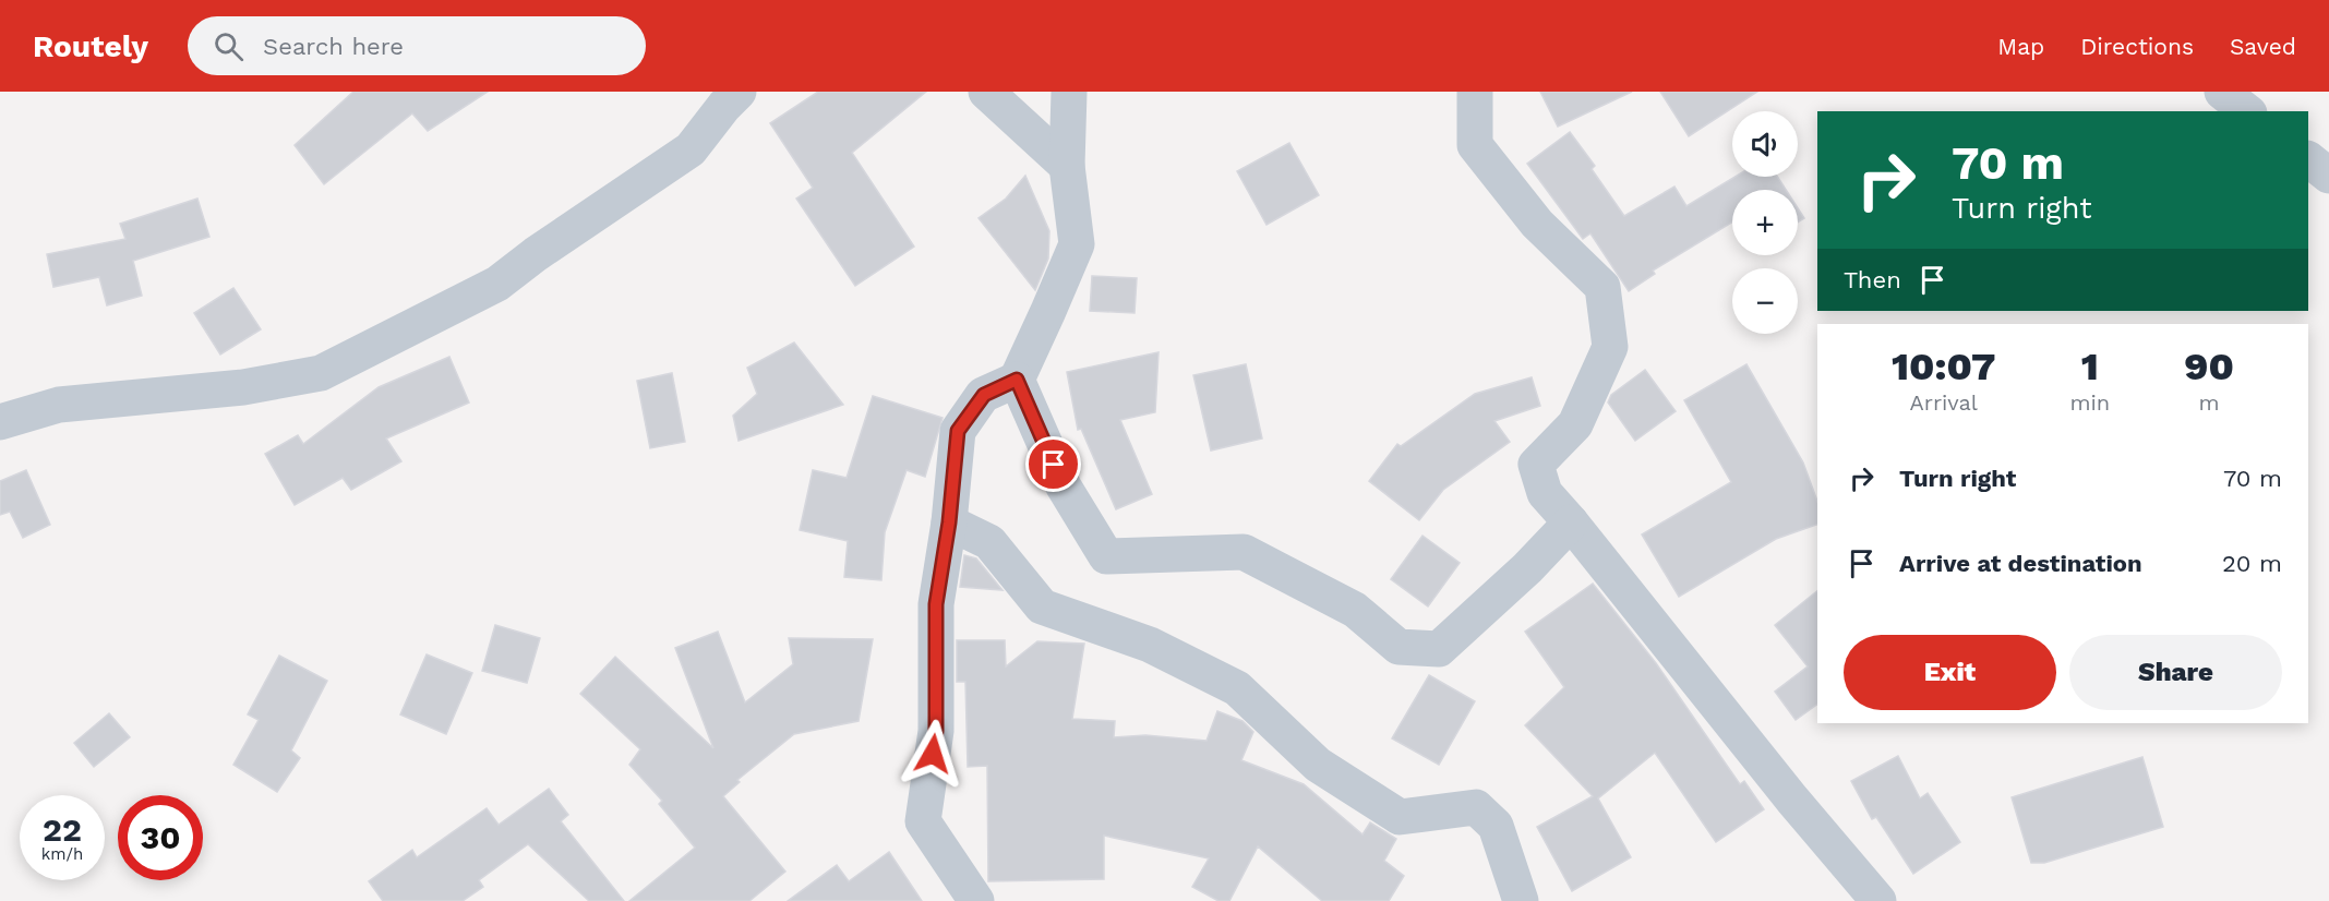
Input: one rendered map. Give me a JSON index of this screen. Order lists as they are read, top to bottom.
{
  "page": {
    "header": "Routely",
    "search": "Search here",
    "nav": ["Map", "Directions", "Saved"],
    "map_buttons": ["+", "−"],
    "turn": ["70 m", "Turn right"],
    "then": "Then",
    "eta": [
      "10:07",
      "Arrival",
      "1",
      "min",
      "90",
      "m"
    ],
    "list": [
      {
        "name": "Turn right",
        "value": "70 m"
      },
      {
        "name": "Arrive at destination",
        "value": "20 m"
      }
    ],
    "buttons": ["Exit", "Share"],
    "speed": "22 km/h",
    "limit": "30"
  }
}
